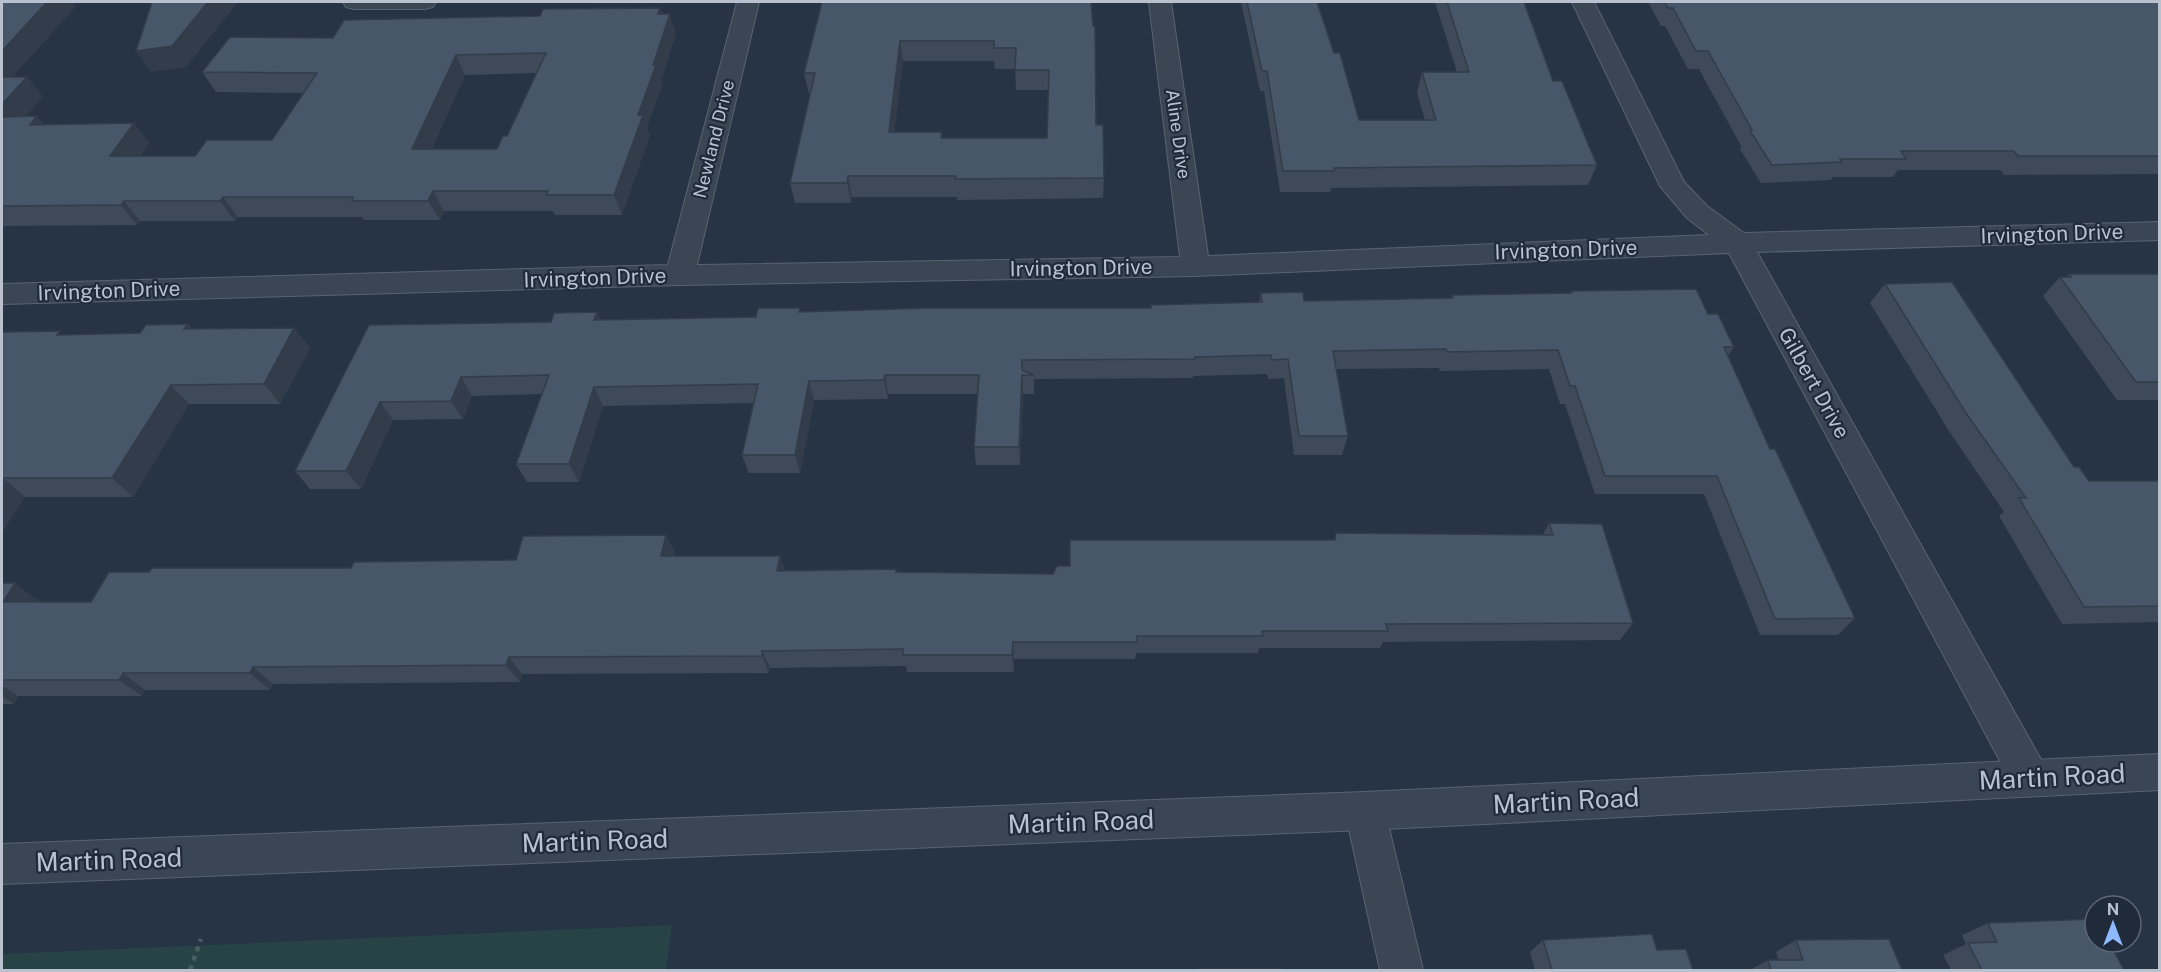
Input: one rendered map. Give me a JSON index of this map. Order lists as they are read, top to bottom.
{
  "streets": {
    "street": [
      "Aline Drive",
      "Newland Drive",
      "Irvington Drive",
      "Gilbert Drive",
      "Martin Road"
    ]
  },
  "crossings": [
    ["Aline Drive", "Irvington Drive"],
    ["Newland Drive", "Irvington Drive"],
    ["Irvington Drive", "Gilbert Drive"],
    ["Gilbert Drive", "Martin Road"]
  ],
  "north": "top"
}
